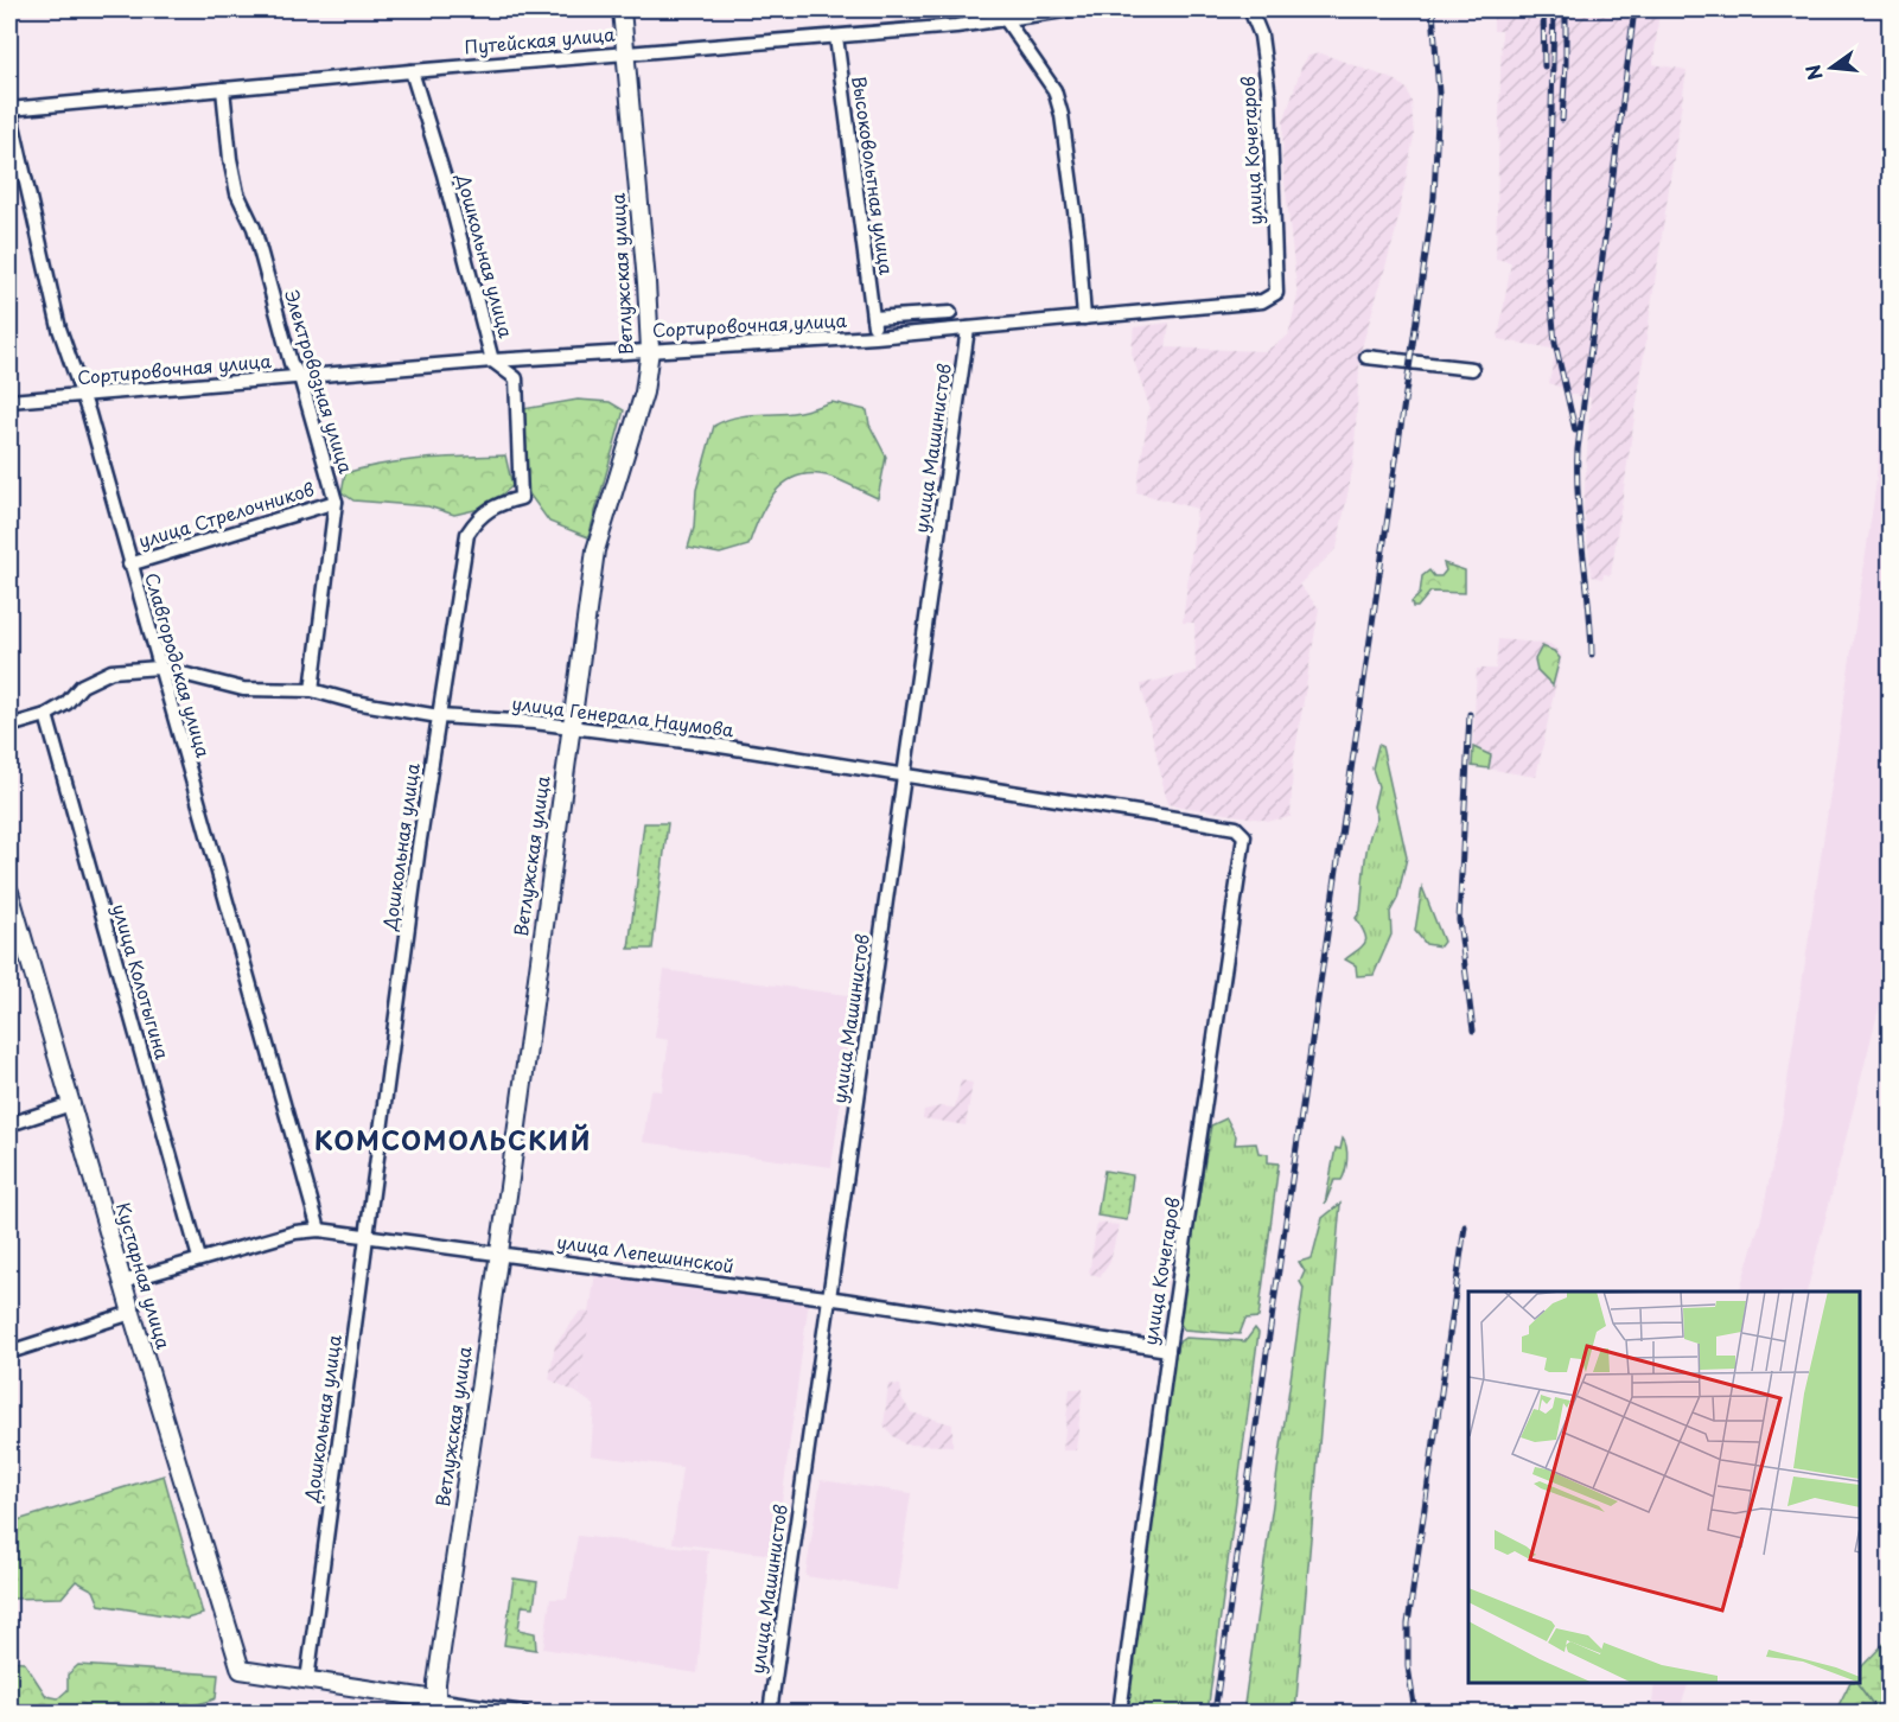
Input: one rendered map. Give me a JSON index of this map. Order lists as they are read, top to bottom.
{
  "streets": {
    "main road": ["Ветлужская улица", "Кустарная улица"],
    "street": [
      "Путейская улица",
      "улица Кочегаров",
      "Высоковольтная улица",
      "Дошкольная улица",
      "Сортировочная улица",
      "Электровозная улица",
      "улица Машинистов",
      "улица Стрелочников",
      "Славгородская улица",
      "улица Генерала Наумова",
      "улица Колотыгина",
      "улица Лепешинской"
    ]
  },
  "crossings": [
    ["Путейская улица", "Высоковольтная улица"],
    ["Путейская улица", "Дошкольная улица"],
    ["Путейская улица", "Ветлужская улица"],
    ["Путейская улица", "Электровозная улица"],
    ["Путейская улица", "Славгородская улица"],
    ["улица Кочегаров", "Сортировочная улица"],
    ["улица Кочегаров", "улица Генерала Наумова"],
    ["улица Кочегаров", "улица Лепешинской"],
    ["Высоковольтная улица", "Сортировочная улица"],
    ["Дошкольная улица", "Сортировочная улица"],
    ["Дошкольная улица", "улица Генерала Наумова"],
    ["Дошкольная улица", "улица Лепешинской"],
    ["Дошкольная улица", "Кустарная улица"],
    ["Ветлужская улица", "Сортировочная улица"],
    ["Ветлужская улица", "улица Генерала Наумова"],
    ["Ветлужская улица", "улица Лепешинской"],
    ["Сортировочная улица", "Электровозная улица"],
    ["Сортировочная улица", "улица Машинистов"],
    ["Сортировочная улица", "Славгородская улица"],
    ["Электровозная улица", "улица Стрелочников"],
    ["Электровозная улица", "улица Генерала Наумова"],
    ["улица Машинистов", "улица Генерала Наумова"],
    ["улица Машинистов", "улица Лепешинской"],
    ["улица Стрелочников", "Славгородская улица"],
    ["Славгородская улица", "улица Генерала Наумова"],
    ["Славгородская улица", "улица Лепешинской"],
    ["улица Генерала Наумова", "улица Колотыгина"],
    ["улица Колотыгина", "улица Лепешинской"],
    ["улица Лепешинской", "Кустарная улица"]
  ],
  "districts": ["КОМСОМОЛЬСКИЙ"],
  "north": "left"
}
